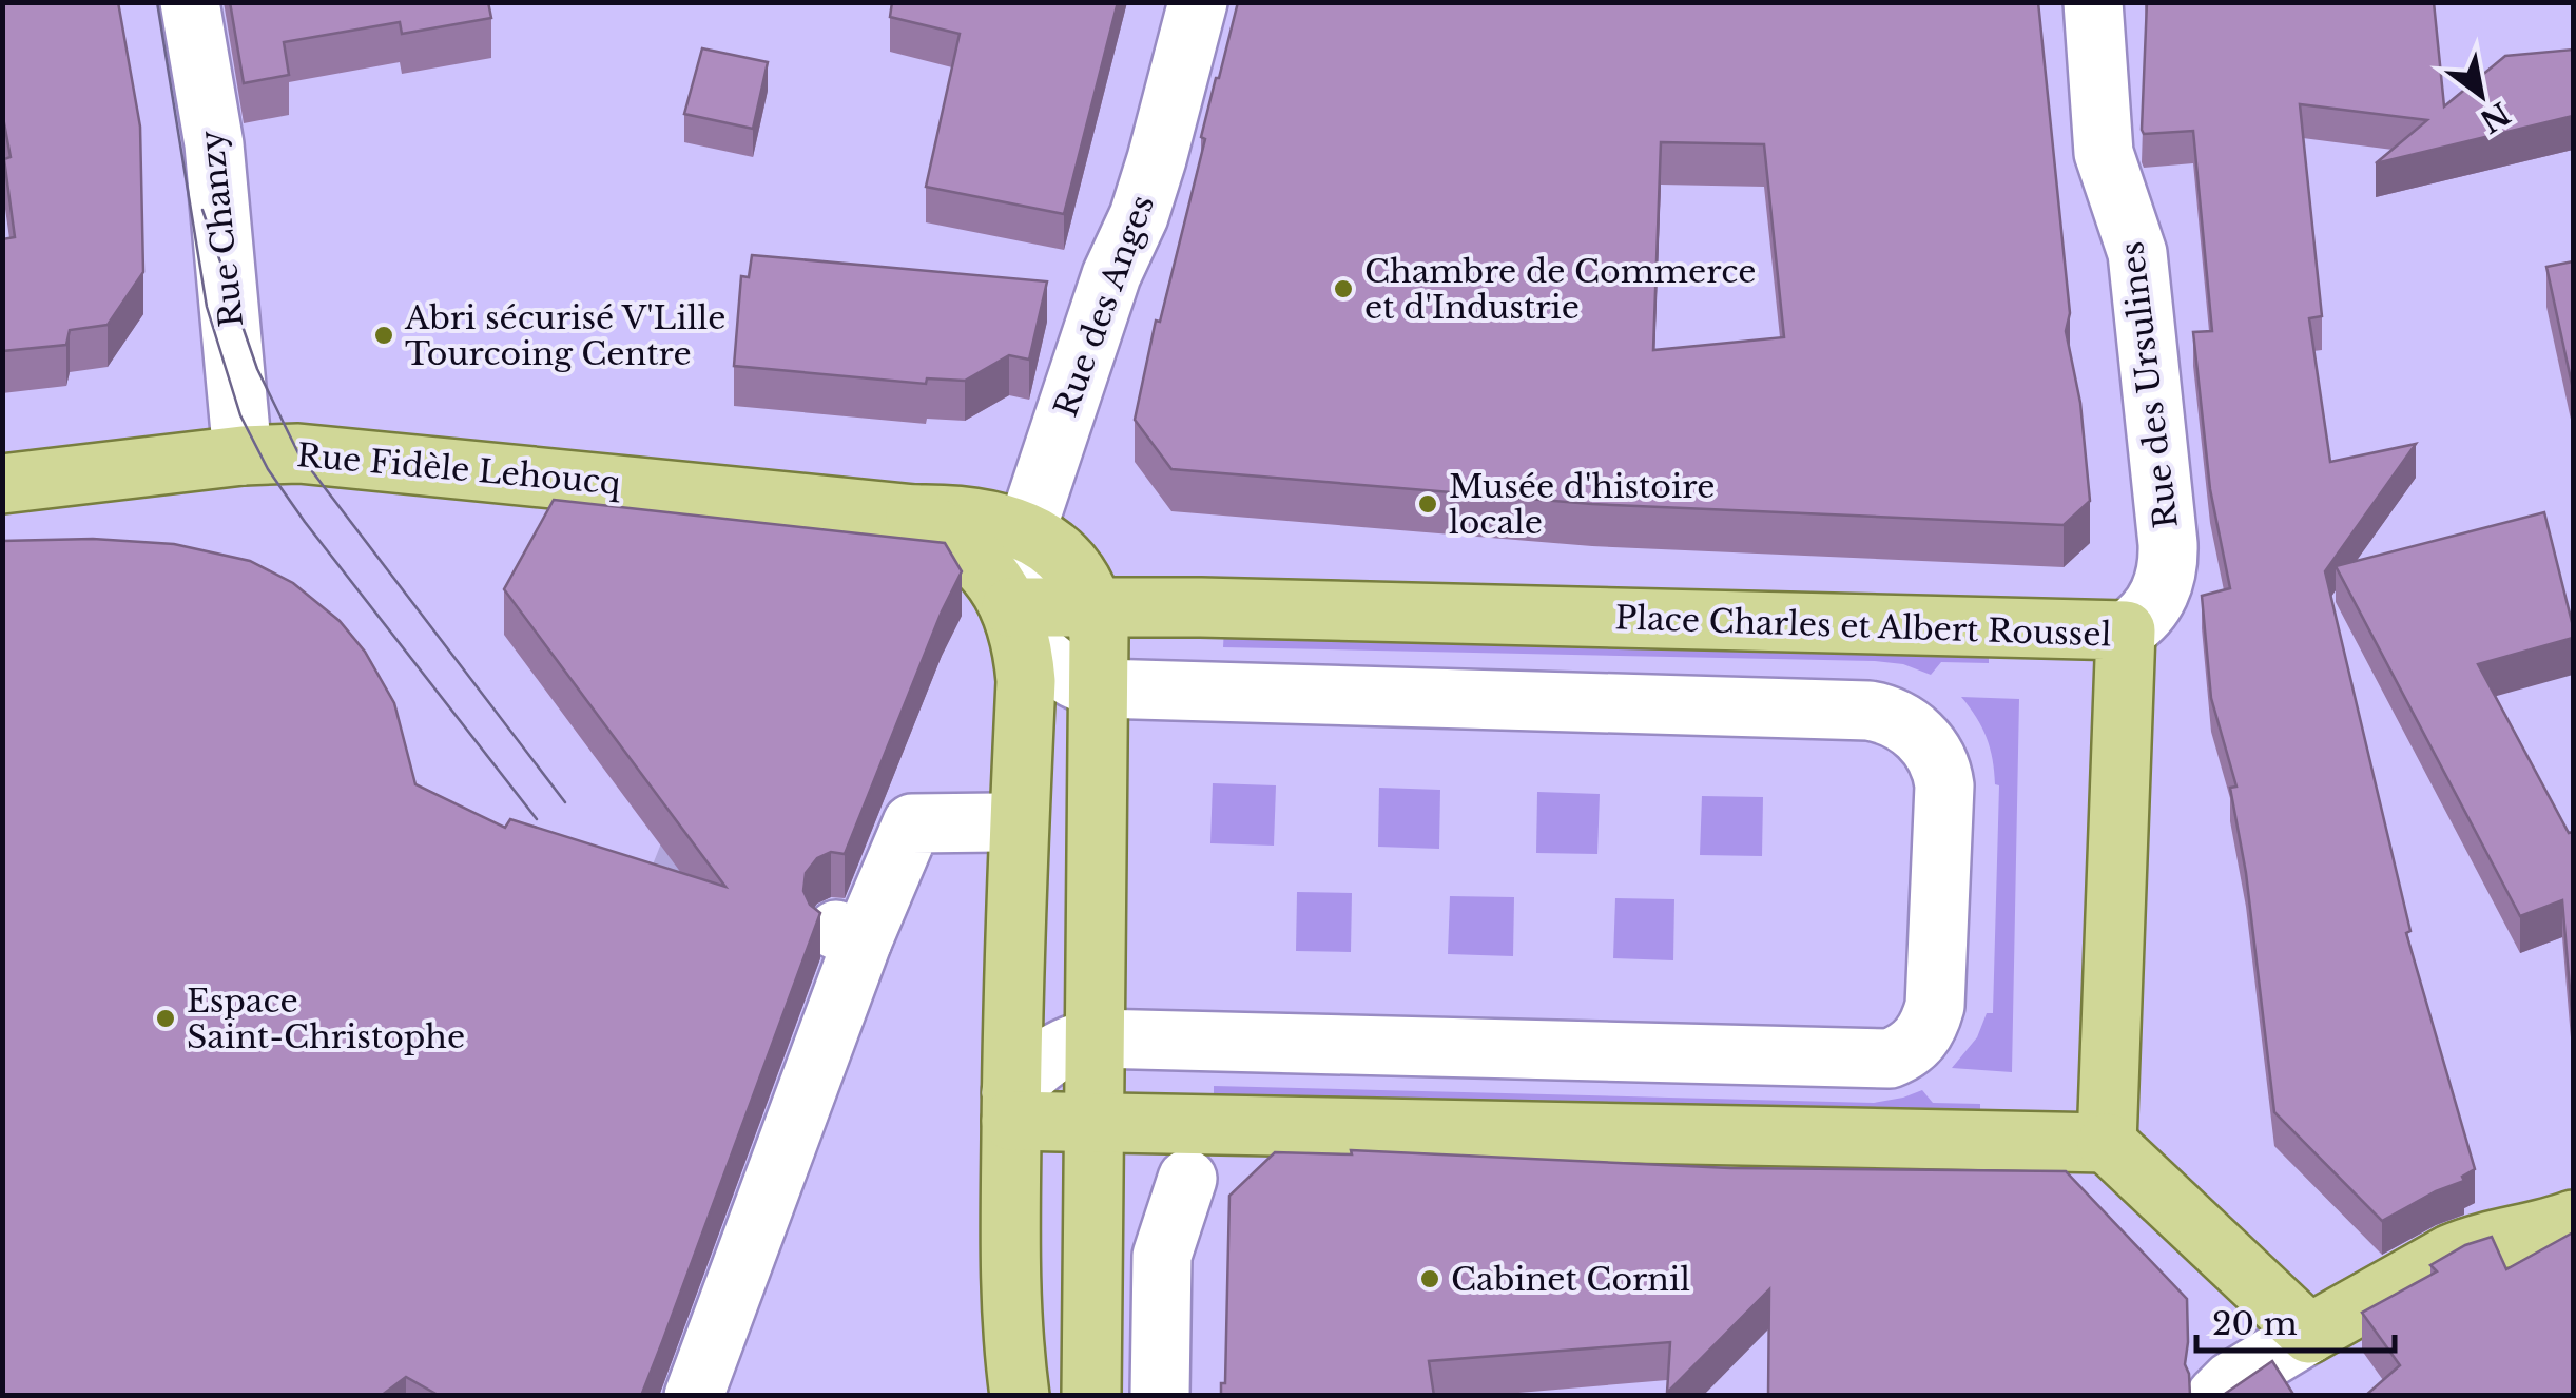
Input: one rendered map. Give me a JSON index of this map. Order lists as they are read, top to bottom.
{
  "streets": {
    "main road": ["Rue Fidèle Lehoucq", "Place Charles et Albert Roussel"],
    "street": ["Rue Chanzy", "Rue des Anges", "Rue des Ursulines"]
  },
  "crossings": [
    ["Rue Chanzy", "Rue Fidèle Lehoucq"],
    ["Rue des Anges", "Rue Fidèle Lehoucq"],
    ["Rue des Anges", "Place Charles et Albert Roussel"],
    ["Rue des Ursulines", "Place Charles et Albert Roussel"],
    ["Rue Fidèle Lehoucq", "Place Charles et Albert Roussel"]
  ],
  "places": [
    "Chambre de Commerce et d'Industrie",
    "Abri sécurisé V'Lille Tourcoing Centre",
    "Musée d'histoire locale",
    "Espace Saint-Christophe",
    "Cabinet Cornil"
  ],
  "scale_bar": "20 m",
  "north": "bottom right"
}
